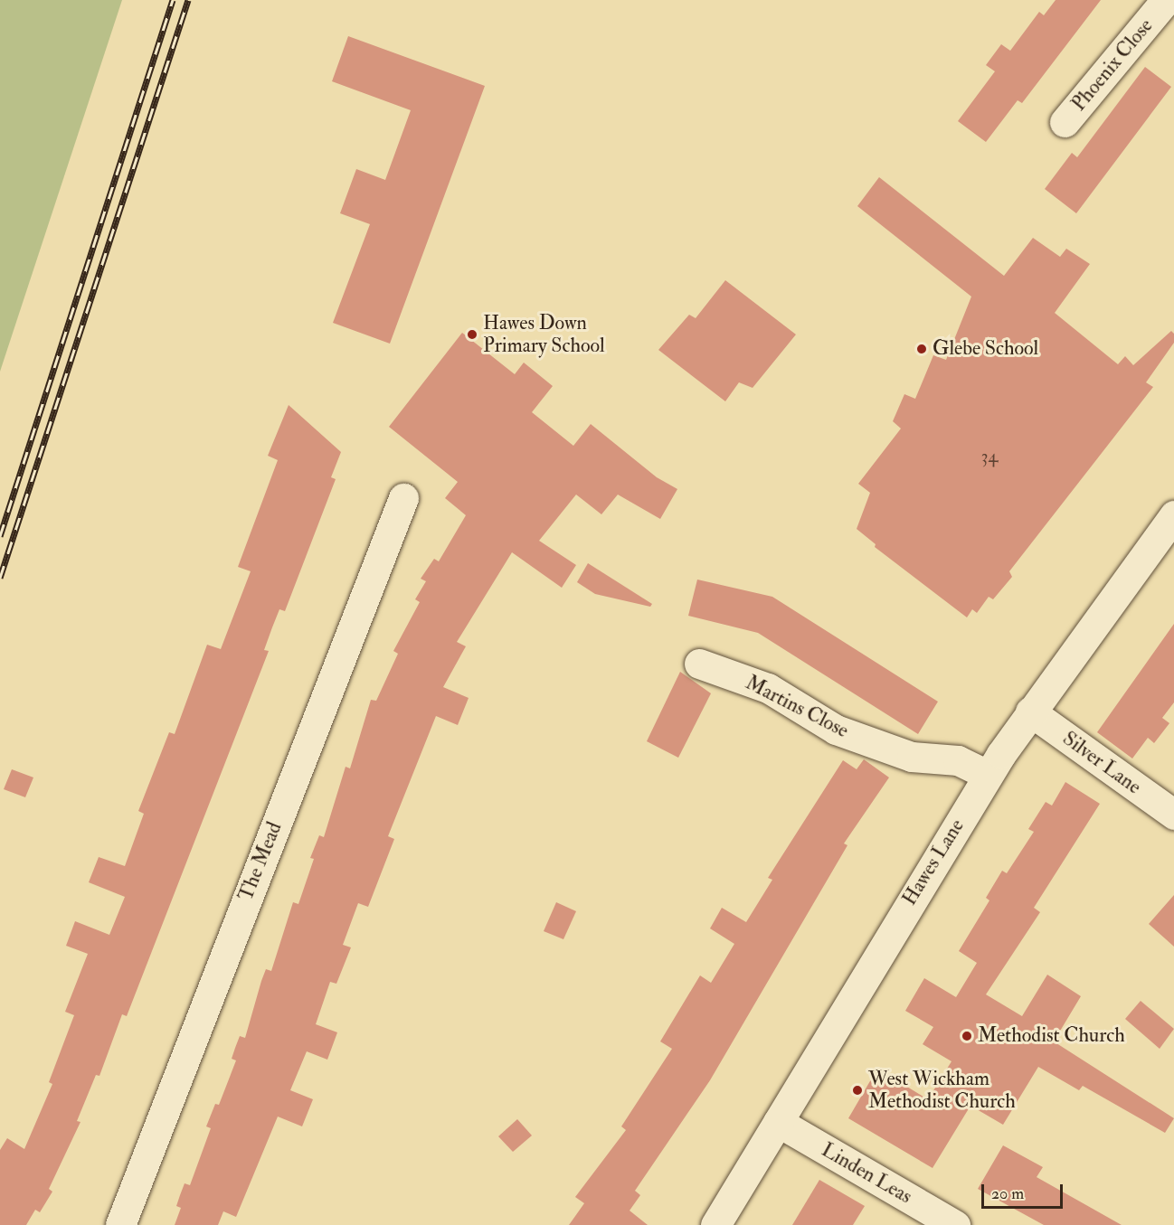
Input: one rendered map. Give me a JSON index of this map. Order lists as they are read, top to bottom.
{
  "streets": {
    "street": [
      "Phoenix Close",
      "Martins Close",
      "Silver Lane",
      "The Mead",
      "Hawes Lane",
      "Linden Leas"
    ]
  },
  "crossings": [
    ["Martins Close", "Hawes Lane"],
    ["Silver Lane", "Hawes Lane"],
    ["Hawes Lane", "Linden Leas"]
  ],
  "places": [
    "Hawes Down Primary School",
    "Glebe School",
    "Methodist Church",
    "West Wickham Methodist Church"
  ],
  "house_numbers": ["34"],
  "scale_bar": "20 m"
}
